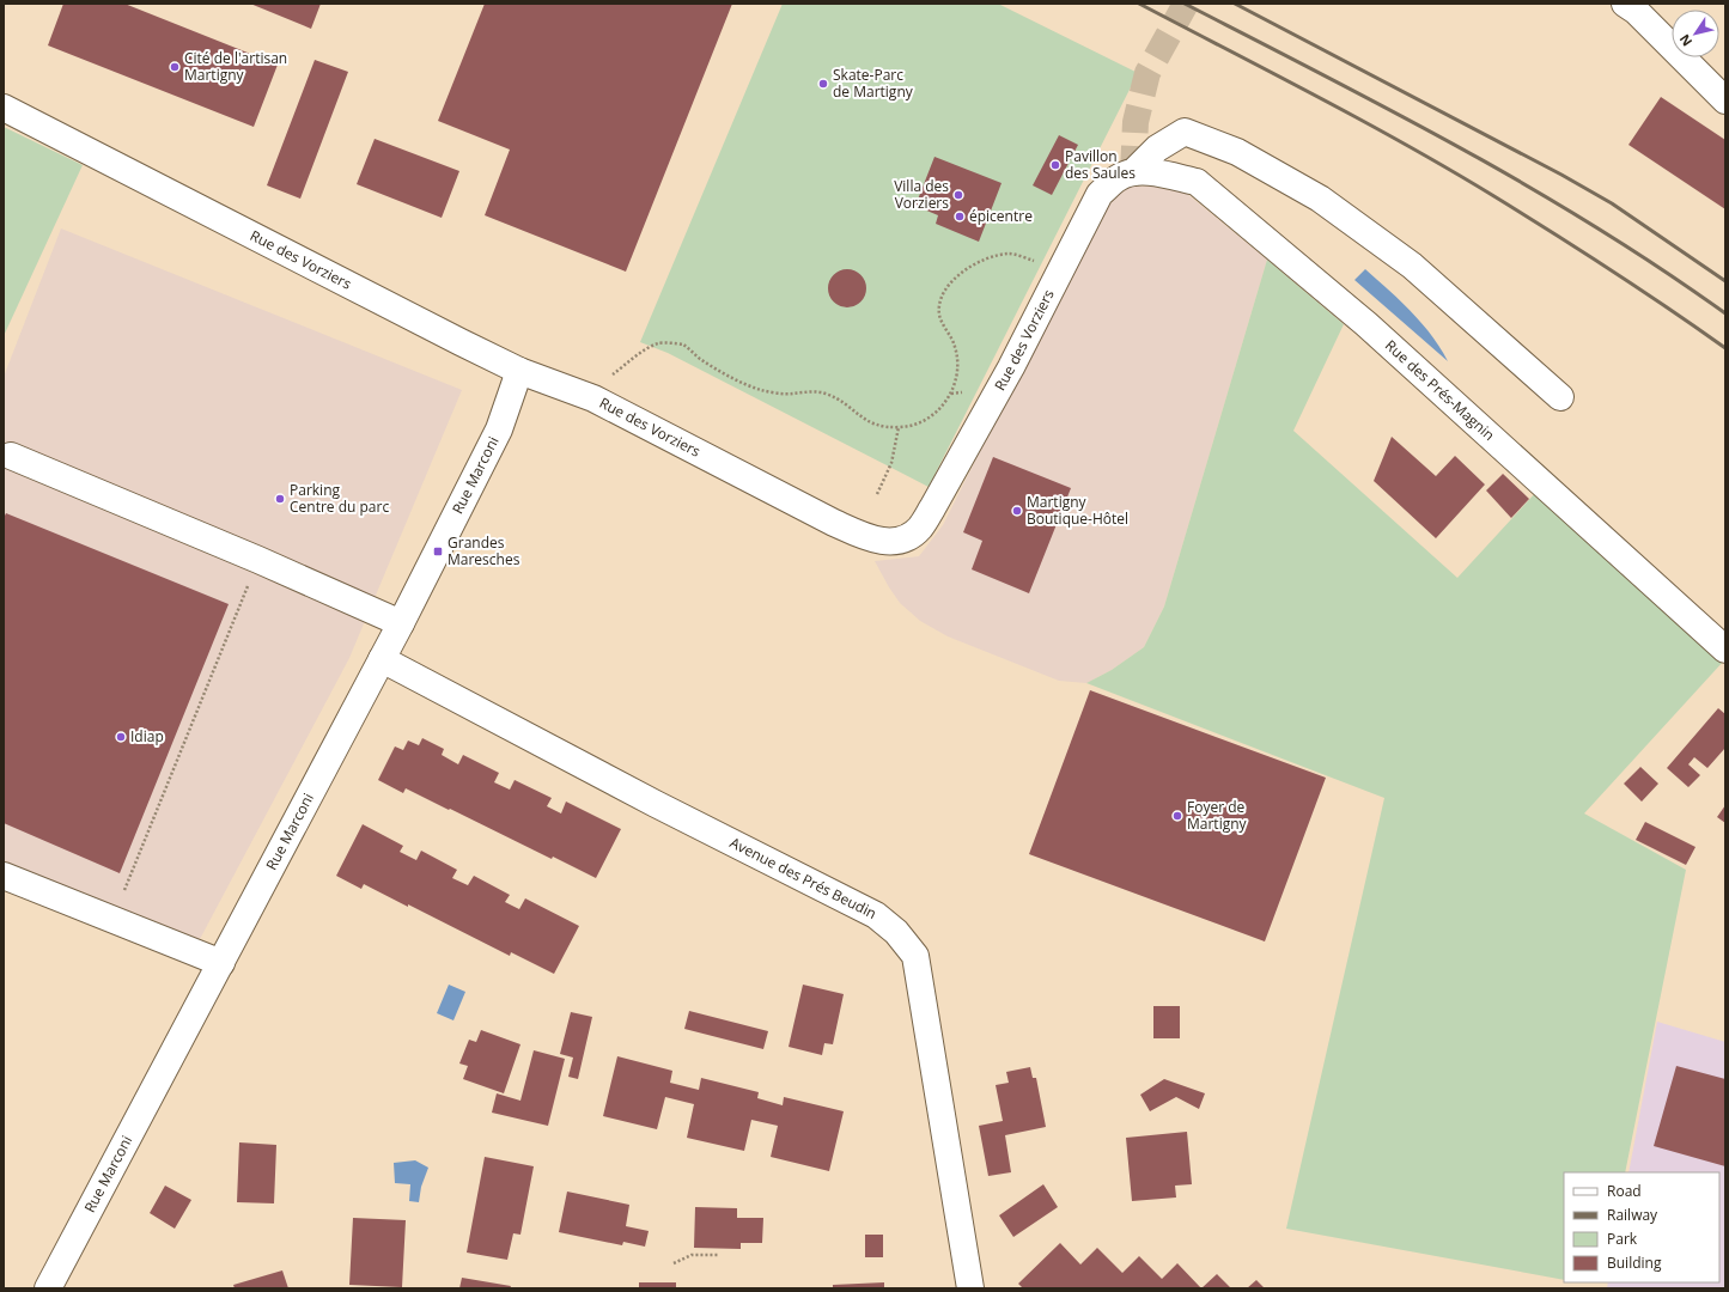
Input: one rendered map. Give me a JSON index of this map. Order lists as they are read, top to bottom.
{
  "streets": {
    "street": [
      "Rue des Vorziers",
      "Rue des Prés-Magnin",
      "Rue Marconi",
      "Avenue des Prés Beudin"
    ]
  },
  "crossings": [
    ["Rue des Vorziers", "Rue des Prés-Magnin"],
    ["Rue des Vorziers", "Rue Marconi"],
    ["Rue Marconi", "Avenue des Prés Beudin"]
  ],
  "places": {
    "other": [
      "Cité de l'artisan Martigny",
      "Skate-Parc de Martigny",
      "Pavillon des Saules",
      "Villa des Vorziers",
      "épicentre",
      "Parking Centre du parc",
      "Martigny Boutique-Hôtel",
      "Idiap",
      "Foyer de Martigny"
    ],
    "transit": ["Grandes Maresches"]
  },
  "legend": [
    "Road",
    "Railway",
    "Park",
    "Building"
  ],
  "north": "bottom left"
}
